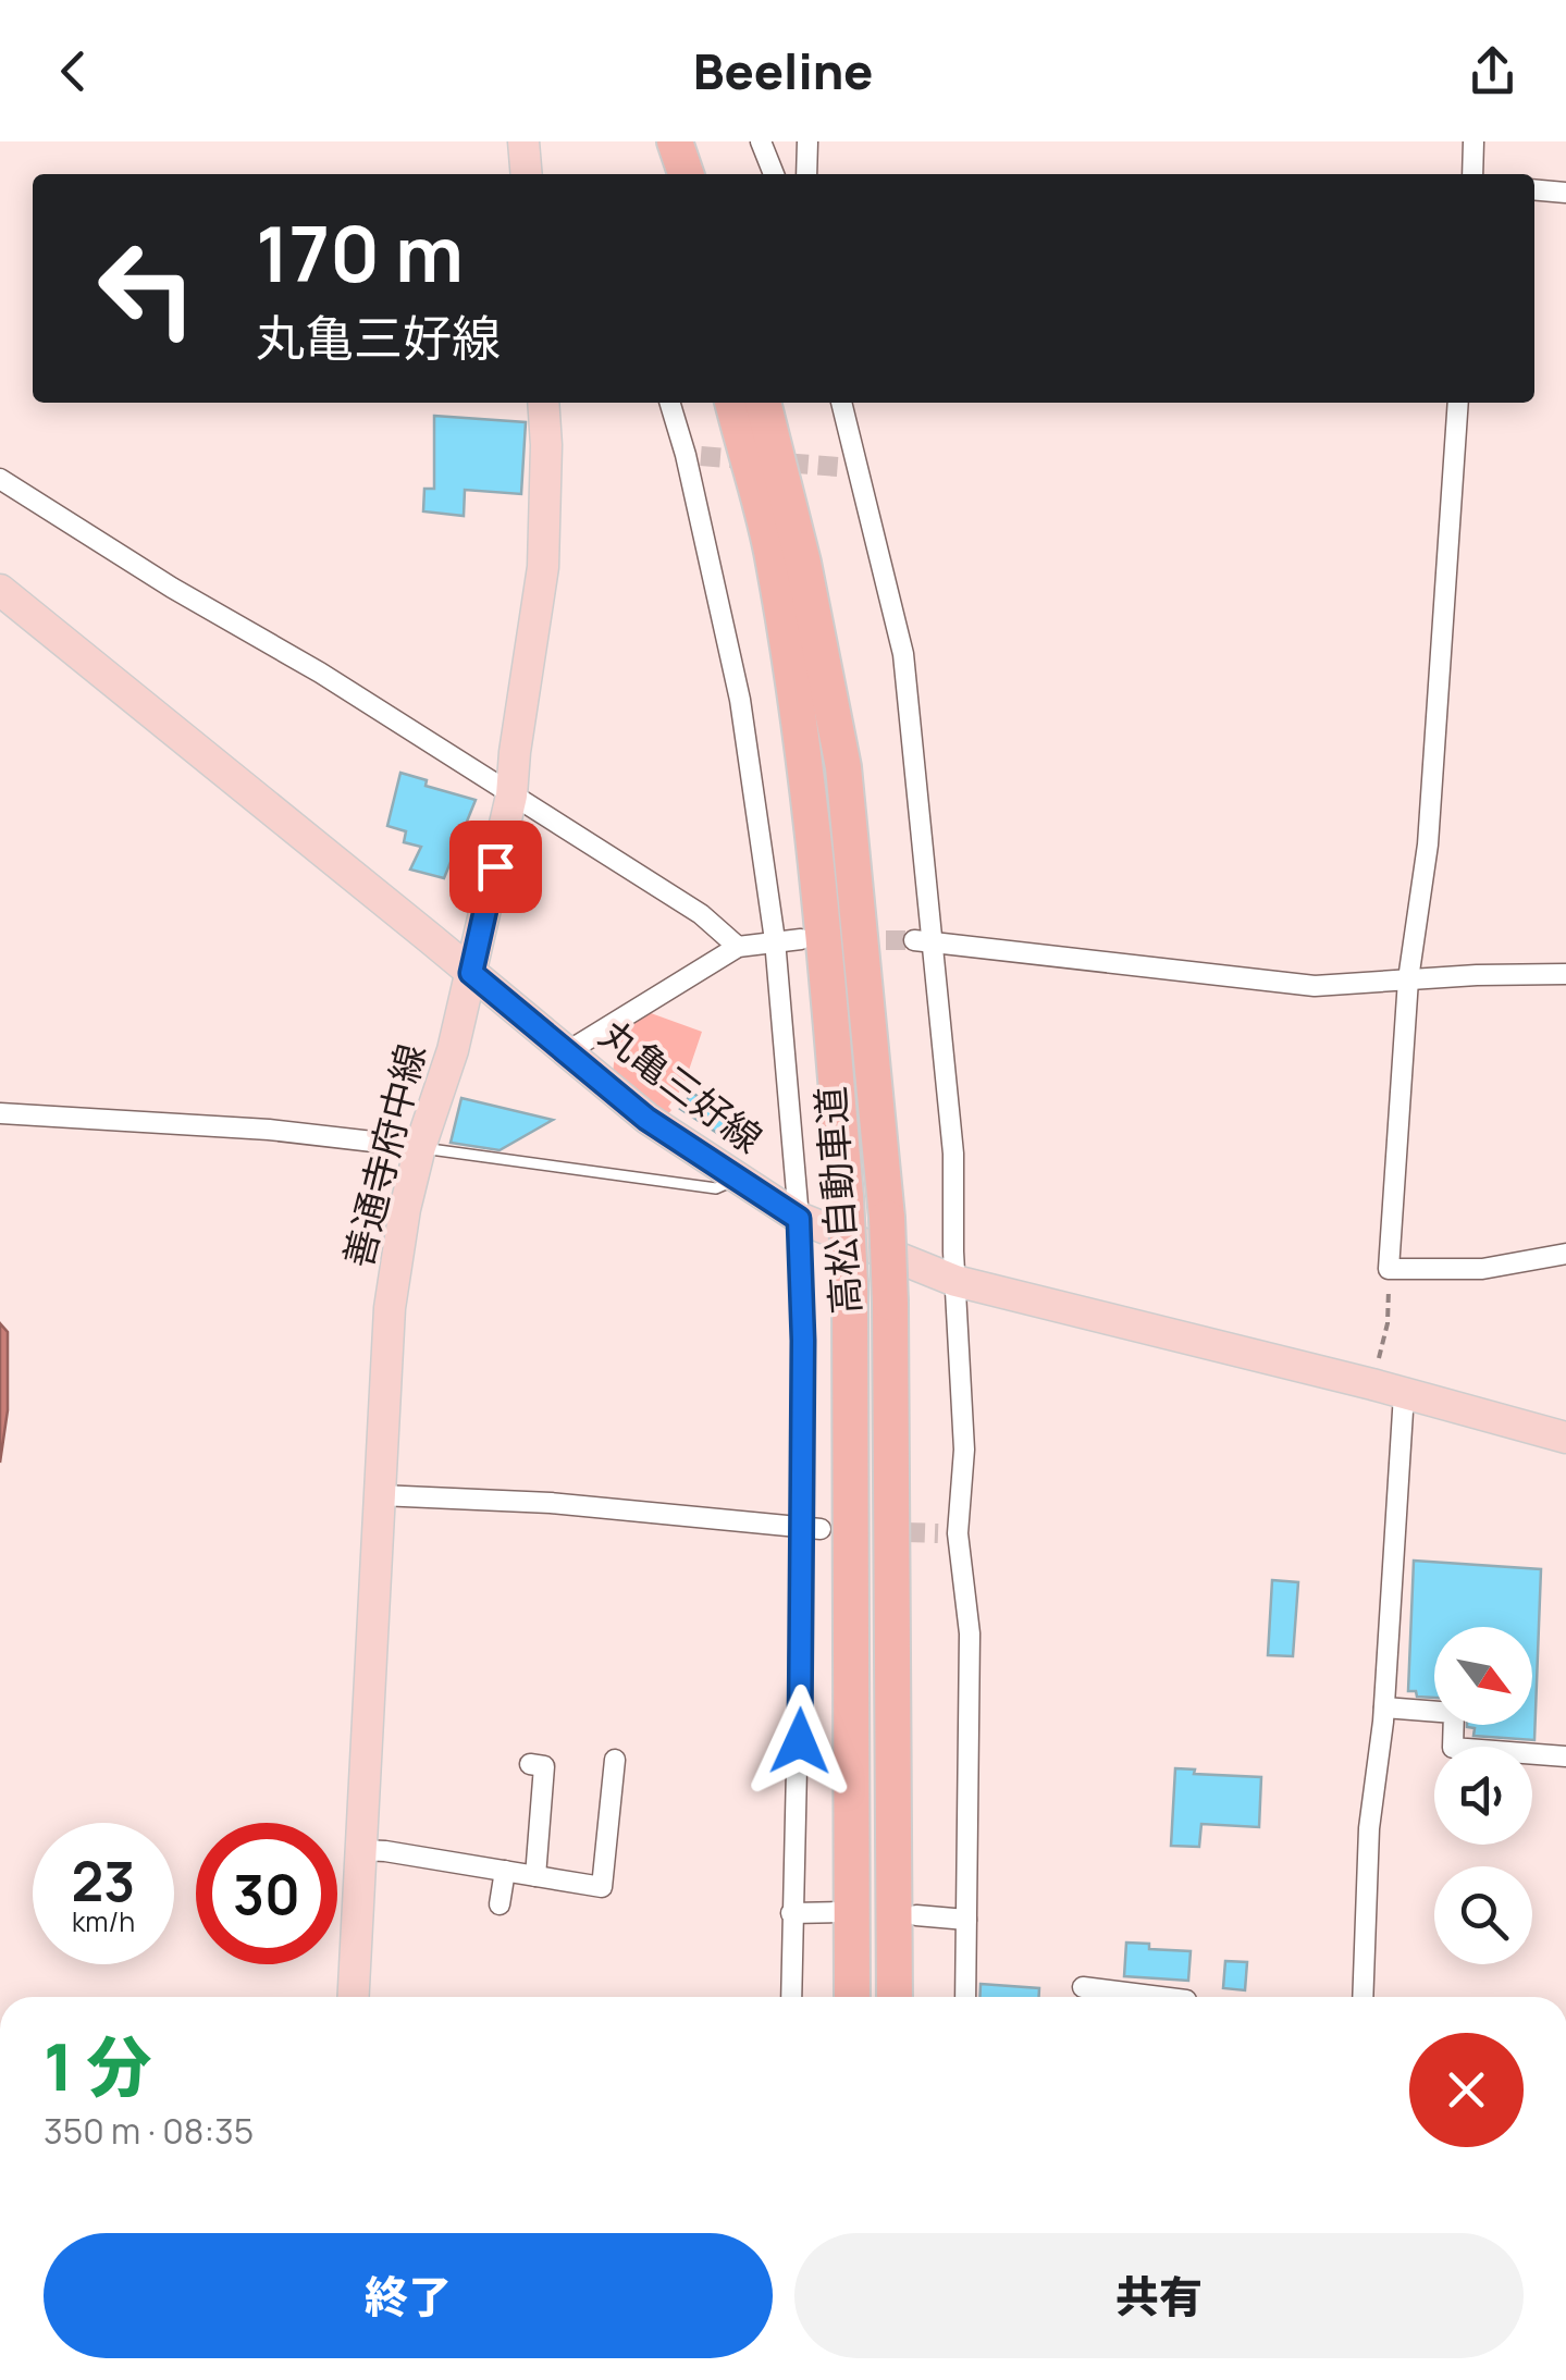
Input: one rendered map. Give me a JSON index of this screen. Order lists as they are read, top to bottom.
{
  "streets": {
    "highway": ["高松自動車道"],
    "main road": ["丸亀三好線", "善通寺府中線"]
  },
  "crossings": [
    ["丸亀三好線", "善通寺府中線"]
  ],
  "north": "bottom right",
  "page": {
    "header": "Beeline",
    "turn": ["170 m", "丸亀三好線"],
    "speed": "23 km/h",
    "limit": "30",
    "heading": ["1 分", "350 m · 08:35"],
    "buttons": ["終了", "共有"]
  }
}
